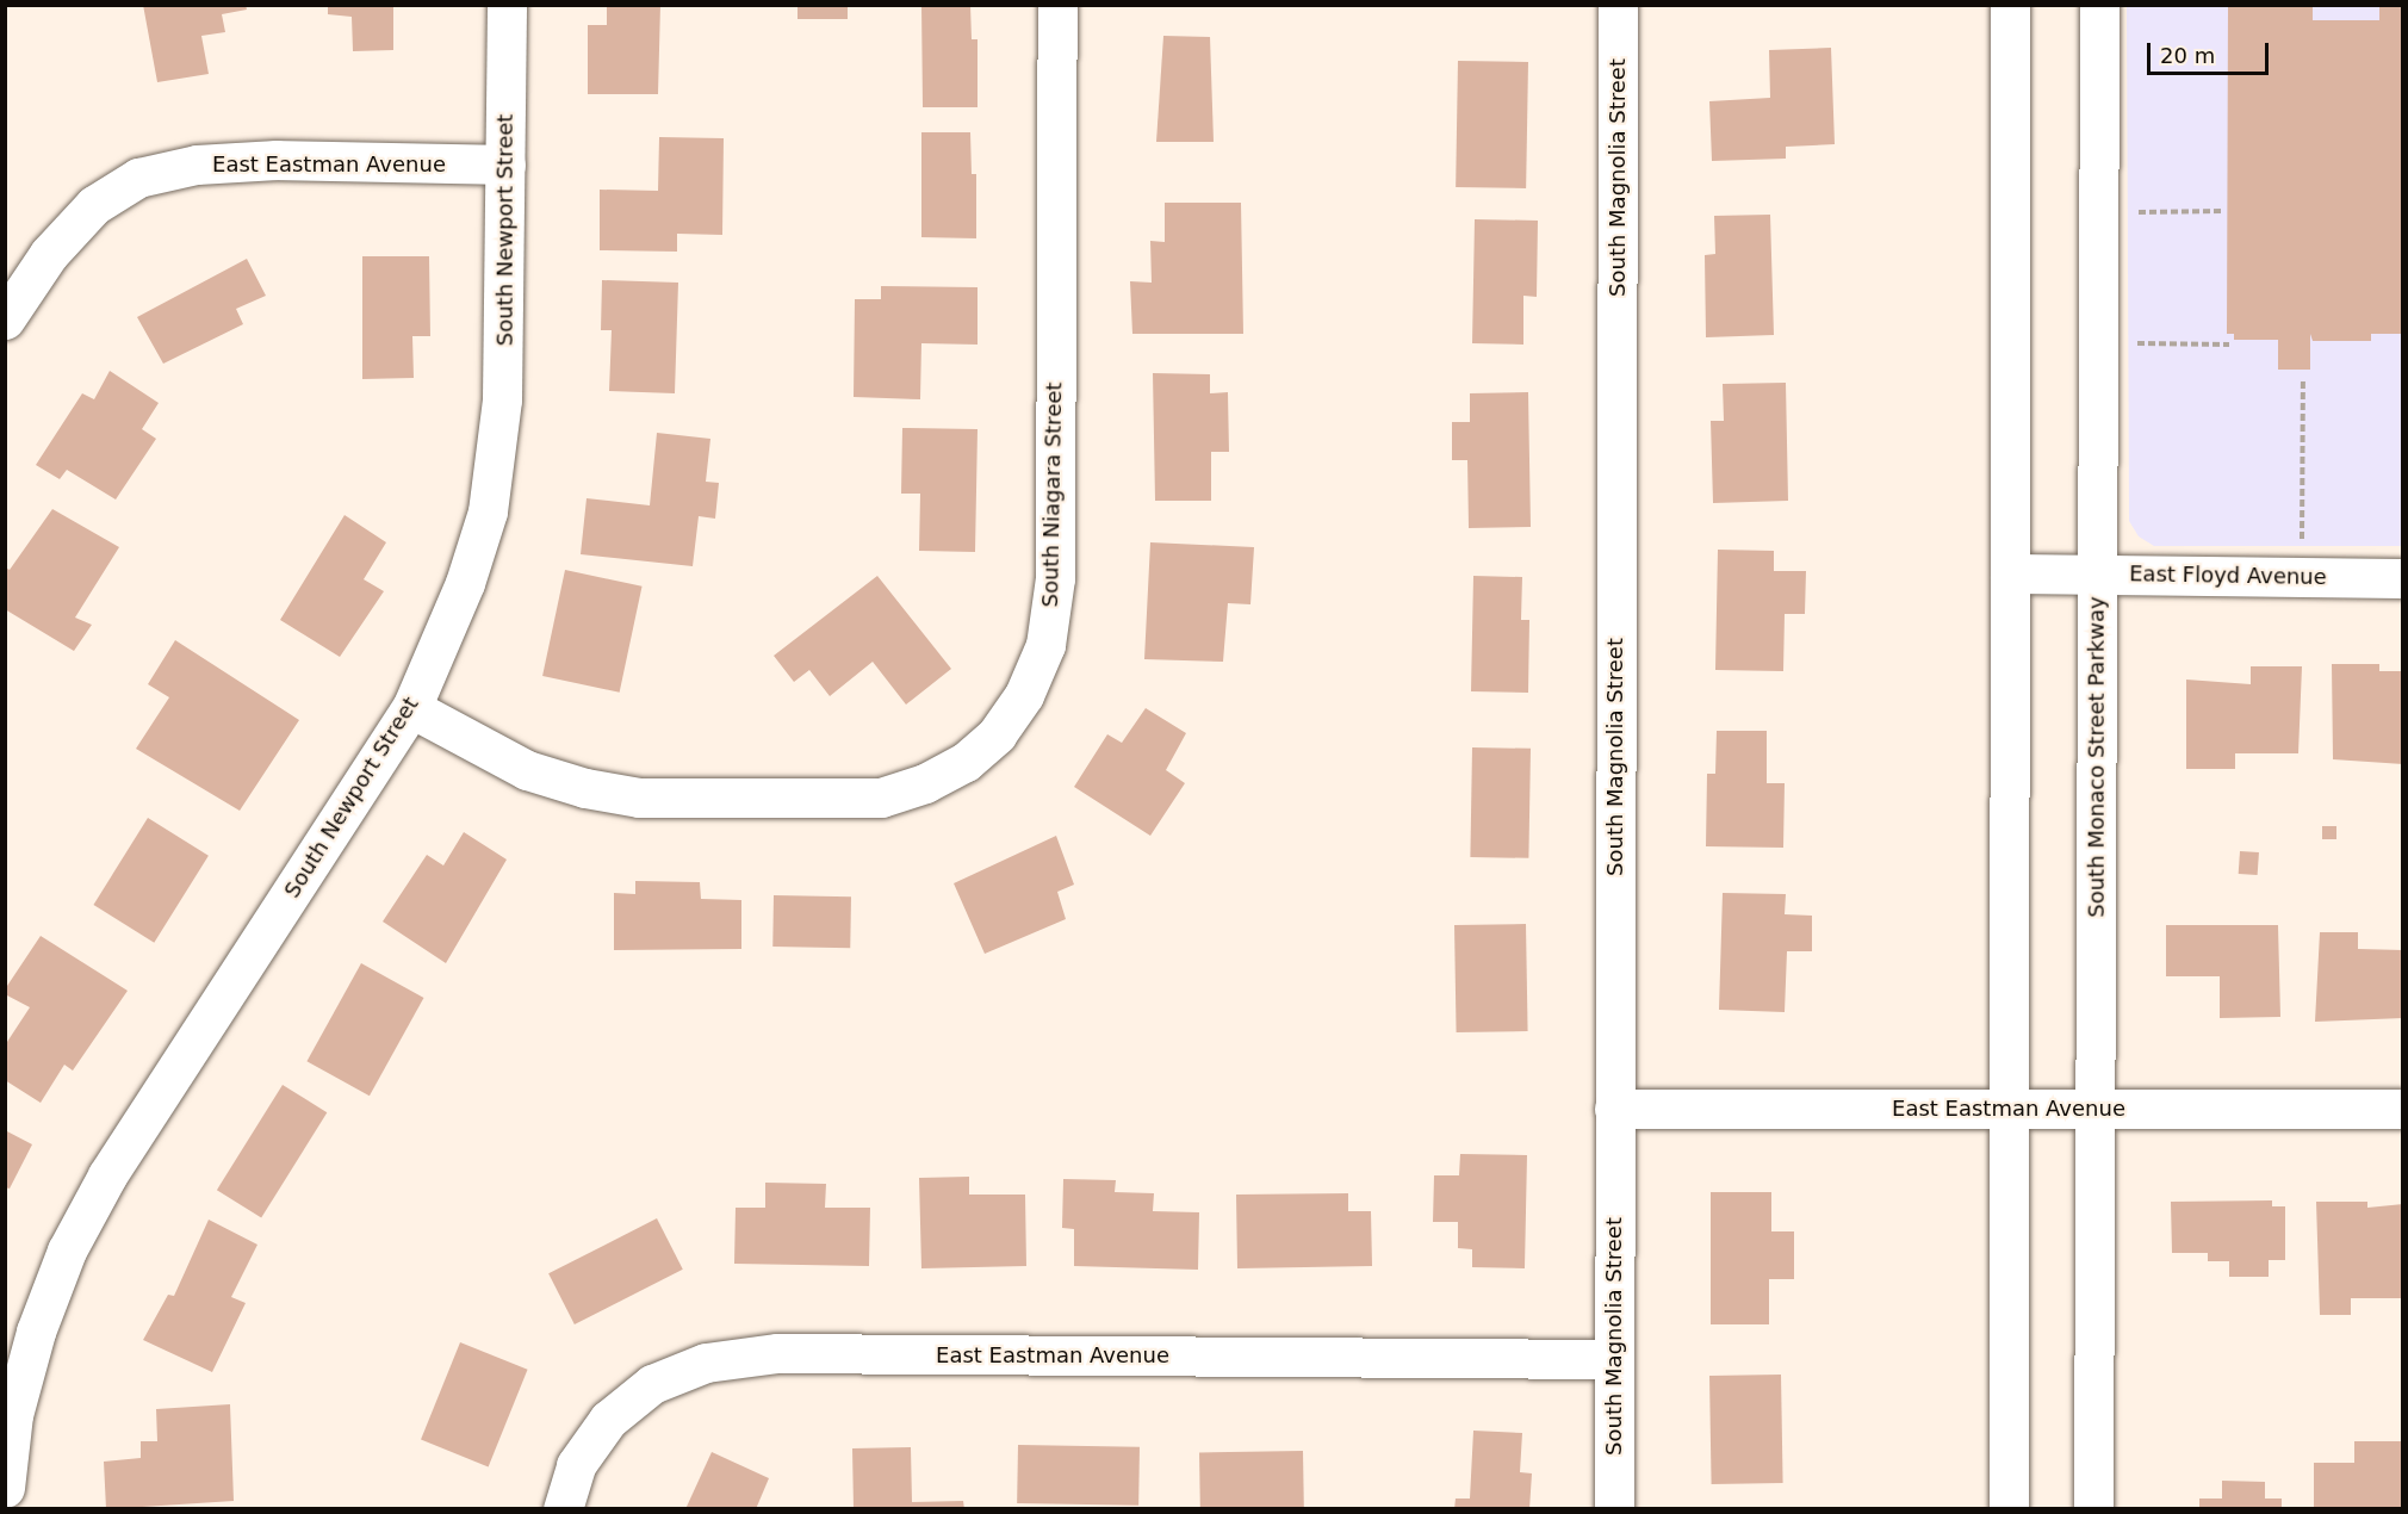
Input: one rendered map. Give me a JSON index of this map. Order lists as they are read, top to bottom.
{
  "streets": {
    "street": [
      "East Eastman Avenue",
      "South Magnolia Street",
      "South Newport Street",
      "South Niagara Street",
      "East Floyd Avenue",
      "South Monaco Street Parkway"
    ]
  },
  "crossings": [
    ["East Eastman Avenue", "South Magnolia Street"],
    ["East Eastman Avenue", "South Newport Street"],
    ["East Eastman Avenue", "South Monaco Street Parkway"],
    ["South Newport Street", "South Niagara Street"],
    ["East Floyd Avenue", "South Monaco Street Parkway"]
  ],
  "scale_bar": "20 m"
}
